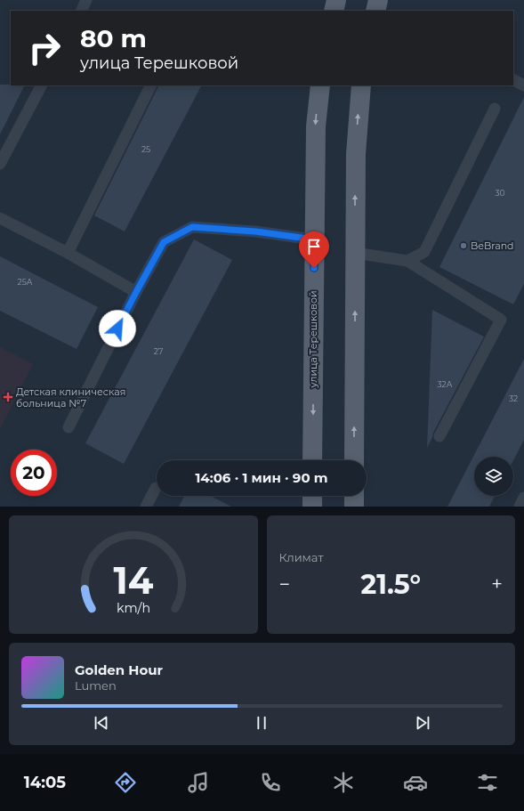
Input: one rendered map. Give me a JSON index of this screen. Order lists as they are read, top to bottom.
{
  "streets": {
    "main road": ["улица Терешковой"]
  },
  "places": {
    "other": ["BeBrand"],
    "health": ["Детская клиническая больница №7"]
  },
  "house_numbers": [
    "25",
    "30",
    "25А",
    "27",
    "32А",
    "32"
  ],
  "page": {
    "turn": ["80 m", "улица Терешковой"],
    "limit": "20",
    "trip": "14:06 · 1 мин · 90 m",
    "tile": "Климат",
    "heat": ["−", "21.5°", "+"],
    "song": ["Golden Hour", "Lumen"],
    "tabs": "14:05",
    "gauge": ["14", "km/h"]
  }
}
